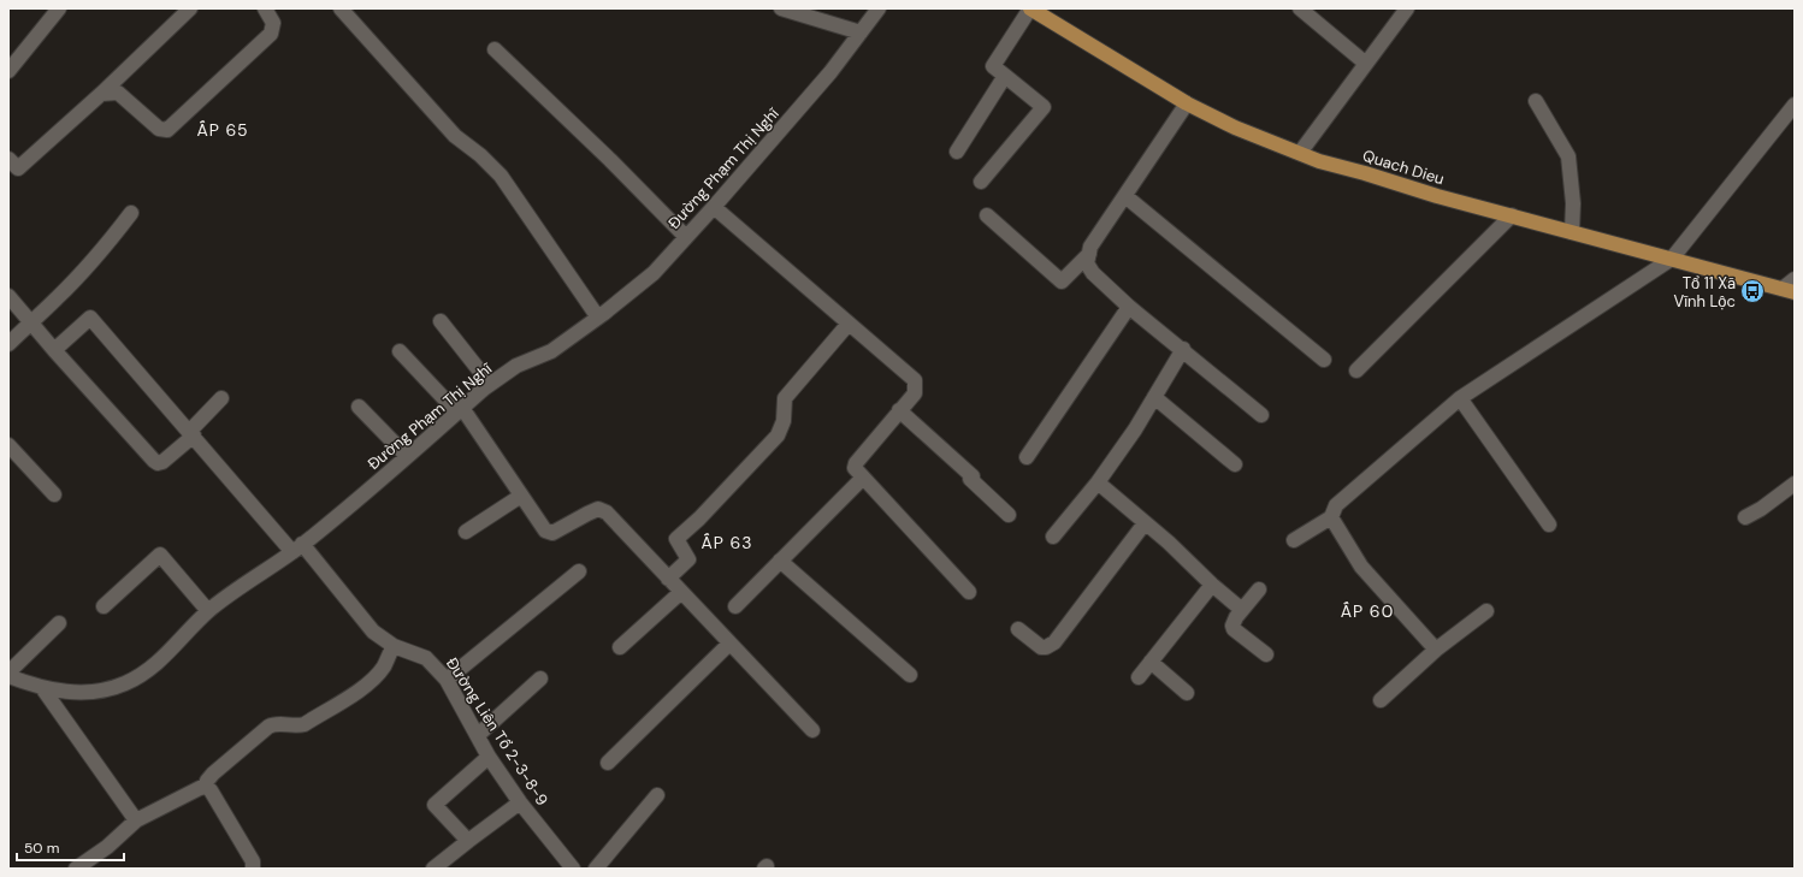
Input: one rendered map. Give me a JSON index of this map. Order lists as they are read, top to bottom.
{
  "streets": {
    "main road": ["Quach Dieu"],
    "street": ["Đường Phạm Thị Nghĩ", "Đường Liên Tổ 2-3-8-9"]
  },
  "crossings": [
    ["Đường Phạm Thị Nghĩ", "Đường Liên Tổ 2-3-8-9"]
  ],
  "districts": ["ẤP 65", "ẤP 63", "ẤP 60"],
  "places": {
    "bus stop": ["Tổ 11 Xã Vĩnh Lộc"]
  },
  "scale_bar": "50 m"
}
